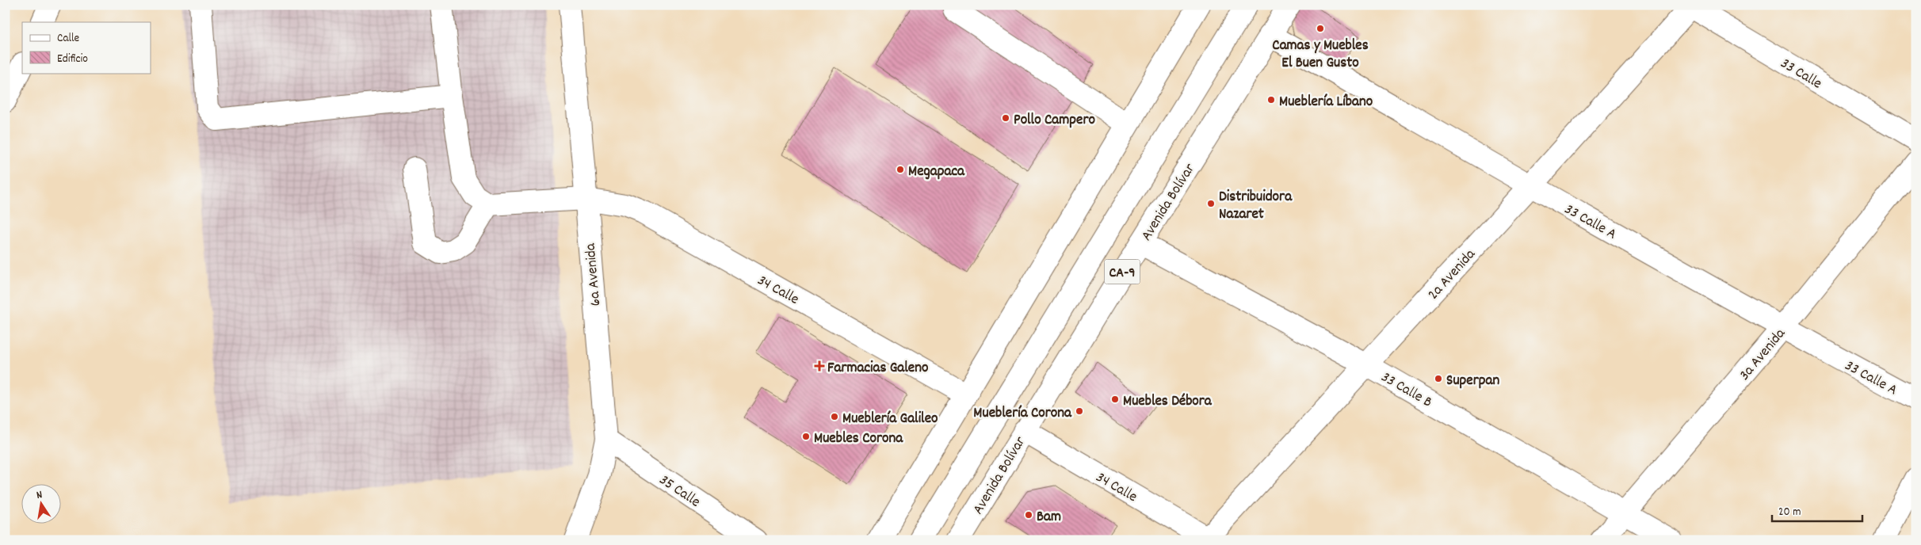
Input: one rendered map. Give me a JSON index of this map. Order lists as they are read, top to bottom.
{
  "streets": {
    "street": [
      "33 Calle",
      "Avenida Bolívar",
      "33 Calle A",
      "CA-9",
      "2a Avenida",
      "6a Avenida",
      "34 Calle",
      "3a Avenida",
      "33 Calle B",
      "35 Calle"
    ]
  },
  "crossings": [
    ["33 Calle", "2a Avenida"],
    ["Avenida Bolívar", "33 Calle A"],
    ["Avenida Bolívar", "34 Calle"],
    ["Avenida Bolívar", "33 Calle B"],
    ["33 Calle A", "2a Avenida"],
    ["33 Calle A", "3a Avenida"],
    ["2a Avenida", "34 Calle"],
    ["2a Avenida", "33 Calle B"],
    ["6a Avenida", "34 Calle"],
    ["6a Avenida", "35 Calle"],
    ["3a Avenida", "33 Calle B"]
  ],
  "places": {
    "other": [
      "Camas y Muebles El Buen Gusto",
      "Mueblería Líbano",
      "Pollo Campero",
      "Megapaca",
      "Distribuidora Nazaret",
      "Superpan",
      "Muebles Débora",
      "Mueblería Corona",
      "Mueblería Galileo",
      "Muebles Corona",
      "Bam"
    ],
    "health": ["Farmacias Galeno"]
  },
  "legend": ["Calle", "Edificio"],
  "scale_bar": "20 m",
  "north": "top"
}
